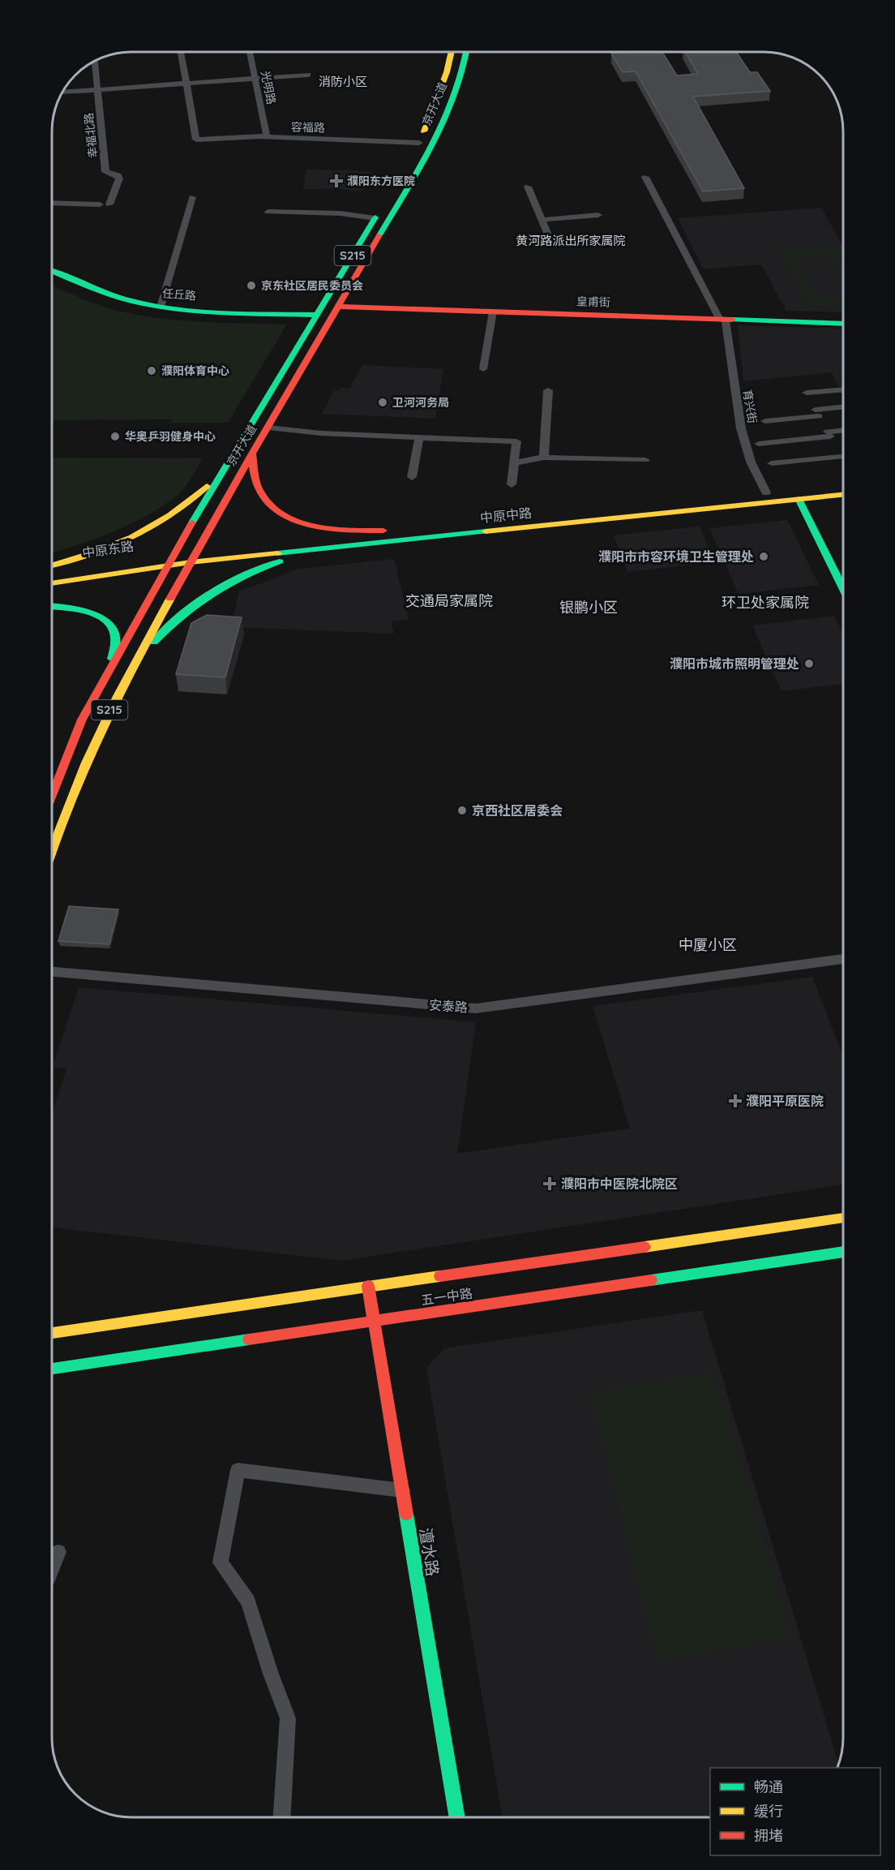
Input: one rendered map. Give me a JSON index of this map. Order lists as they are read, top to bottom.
{
  "streets": {
    "main road": [
      "京开大道",
      "S215",
      "任丘路",
      "皇甫街",
      "中原中路",
      "中原东路",
      "五一中路",
      "澶水路"
    ],
    "street": [
      "光明路",
      "容福路",
      "幸福北路",
      "育兴街",
      "安泰路"
    ]
  },
  "crossings": [
    ["光明路", "容福路"],
    ["京开大道", "容福路"],
    ["京开大道", "任丘路"],
    ["京开大道", "皇甫街"],
    ["京开大道", "中原中路"],
    ["京开大道", "中原东路"],
    ["皇甫街", "育兴街"],
    ["育兴街", "中原中路"],
    ["中原中路", "中原东路"],
    ["五一中路", "澶水路"]
  ],
  "districts": [
    "消防小区",
    "黄河路派出所家属院",
    "交通局家属院",
    "环卫处家属院",
    "银鹏小区",
    "中厦小区"
  ],
  "places": {
    "health": ["濮阳东方医院", "濮阳平原医院", "濮阳市中医院北院区"],
    "other": [
      "京东社区居民委员会",
      "濮阳体育中心",
      "卫河河务局",
      "华奥乒羽健身中心",
      "濮阳市市容环境卫生管理处",
      "濮阳市城市照明管理处",
      "京西社区居委会"
    ]
  },
  "legend": ["畅通", "缓行", "拥堵"]
}
